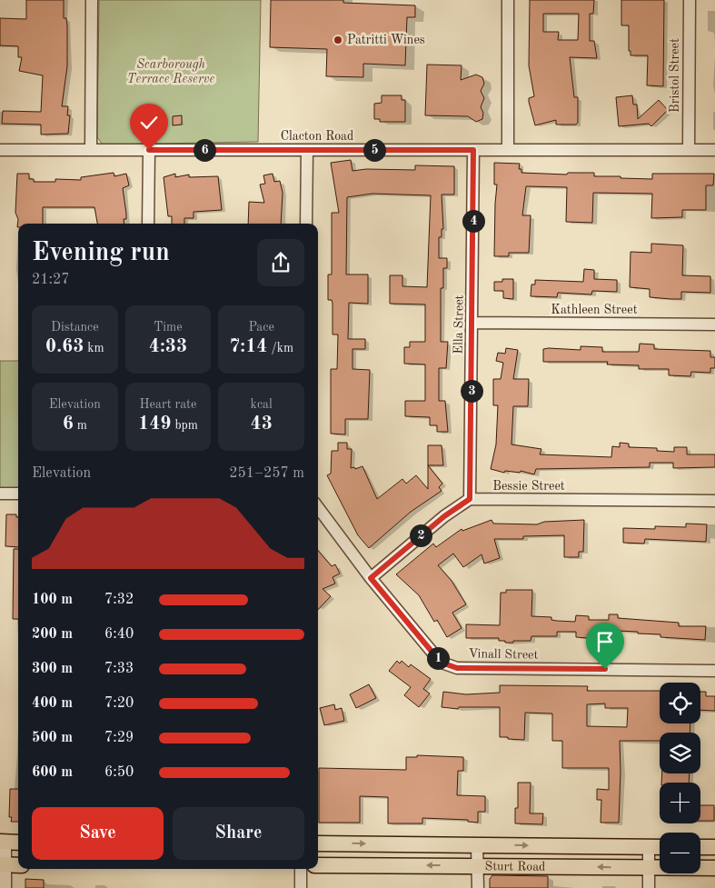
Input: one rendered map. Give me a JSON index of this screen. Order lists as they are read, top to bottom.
{
  "streets": {
    "main road": ["Sturt Road"],
    "street": [
      "Bristol Street",
      "Clacton Road",
      "Kathleen Street",
      "Ella Street",
      "Bessie Street",
      "Vinall Street"
    ]
  },
  "crossings": [
    ["Bristol Street", "Clacton Road"],
    ["Clacton Road", "Ella Street"],
    ["Kathleen Street", "Ella Street"],
    ["Ella Street", "Bessie Street"]
  ],
  "parks": ["Scarborough Terrace Reserve"],
  "places": ["Patritti Wines"],
  "page": {
    "pins": [
      "5",
      "6",
      "4",
      "3",
      "2",
      "1"
    ],
    "heading": ["Evening run", "21:27"],
    "stats": [
      ["Distance", "0.63 km"],
      ["Time", "4:33"],
      ["Pace", "7:14 /km"],
      ["Elevation", "6 m"],
      ["Heart rate", "149 bpm"],
      ["kcal", "43"]
    ],
    "chart": ["Elevation", "251–257 m"],
    "list": [
      {
        "name": "100 m",
        "note": "7:32"
      },
      {
        "name": "200 m",
        "note": "6:40"
      },
      {
        "name": "300 m",
        "note": "7:33"
      },
      {
        "name": "400 m",
        "note": "7:20"
      },
      {
        "name": "500 m",
        "note": "7:29"
      },
      {
        "name": "600 m",
        "note": "6:50"
      }
    ],
    "map_buttons": ["+", "−"],
    "buttons": ["Save", "Share"]
  }
}
